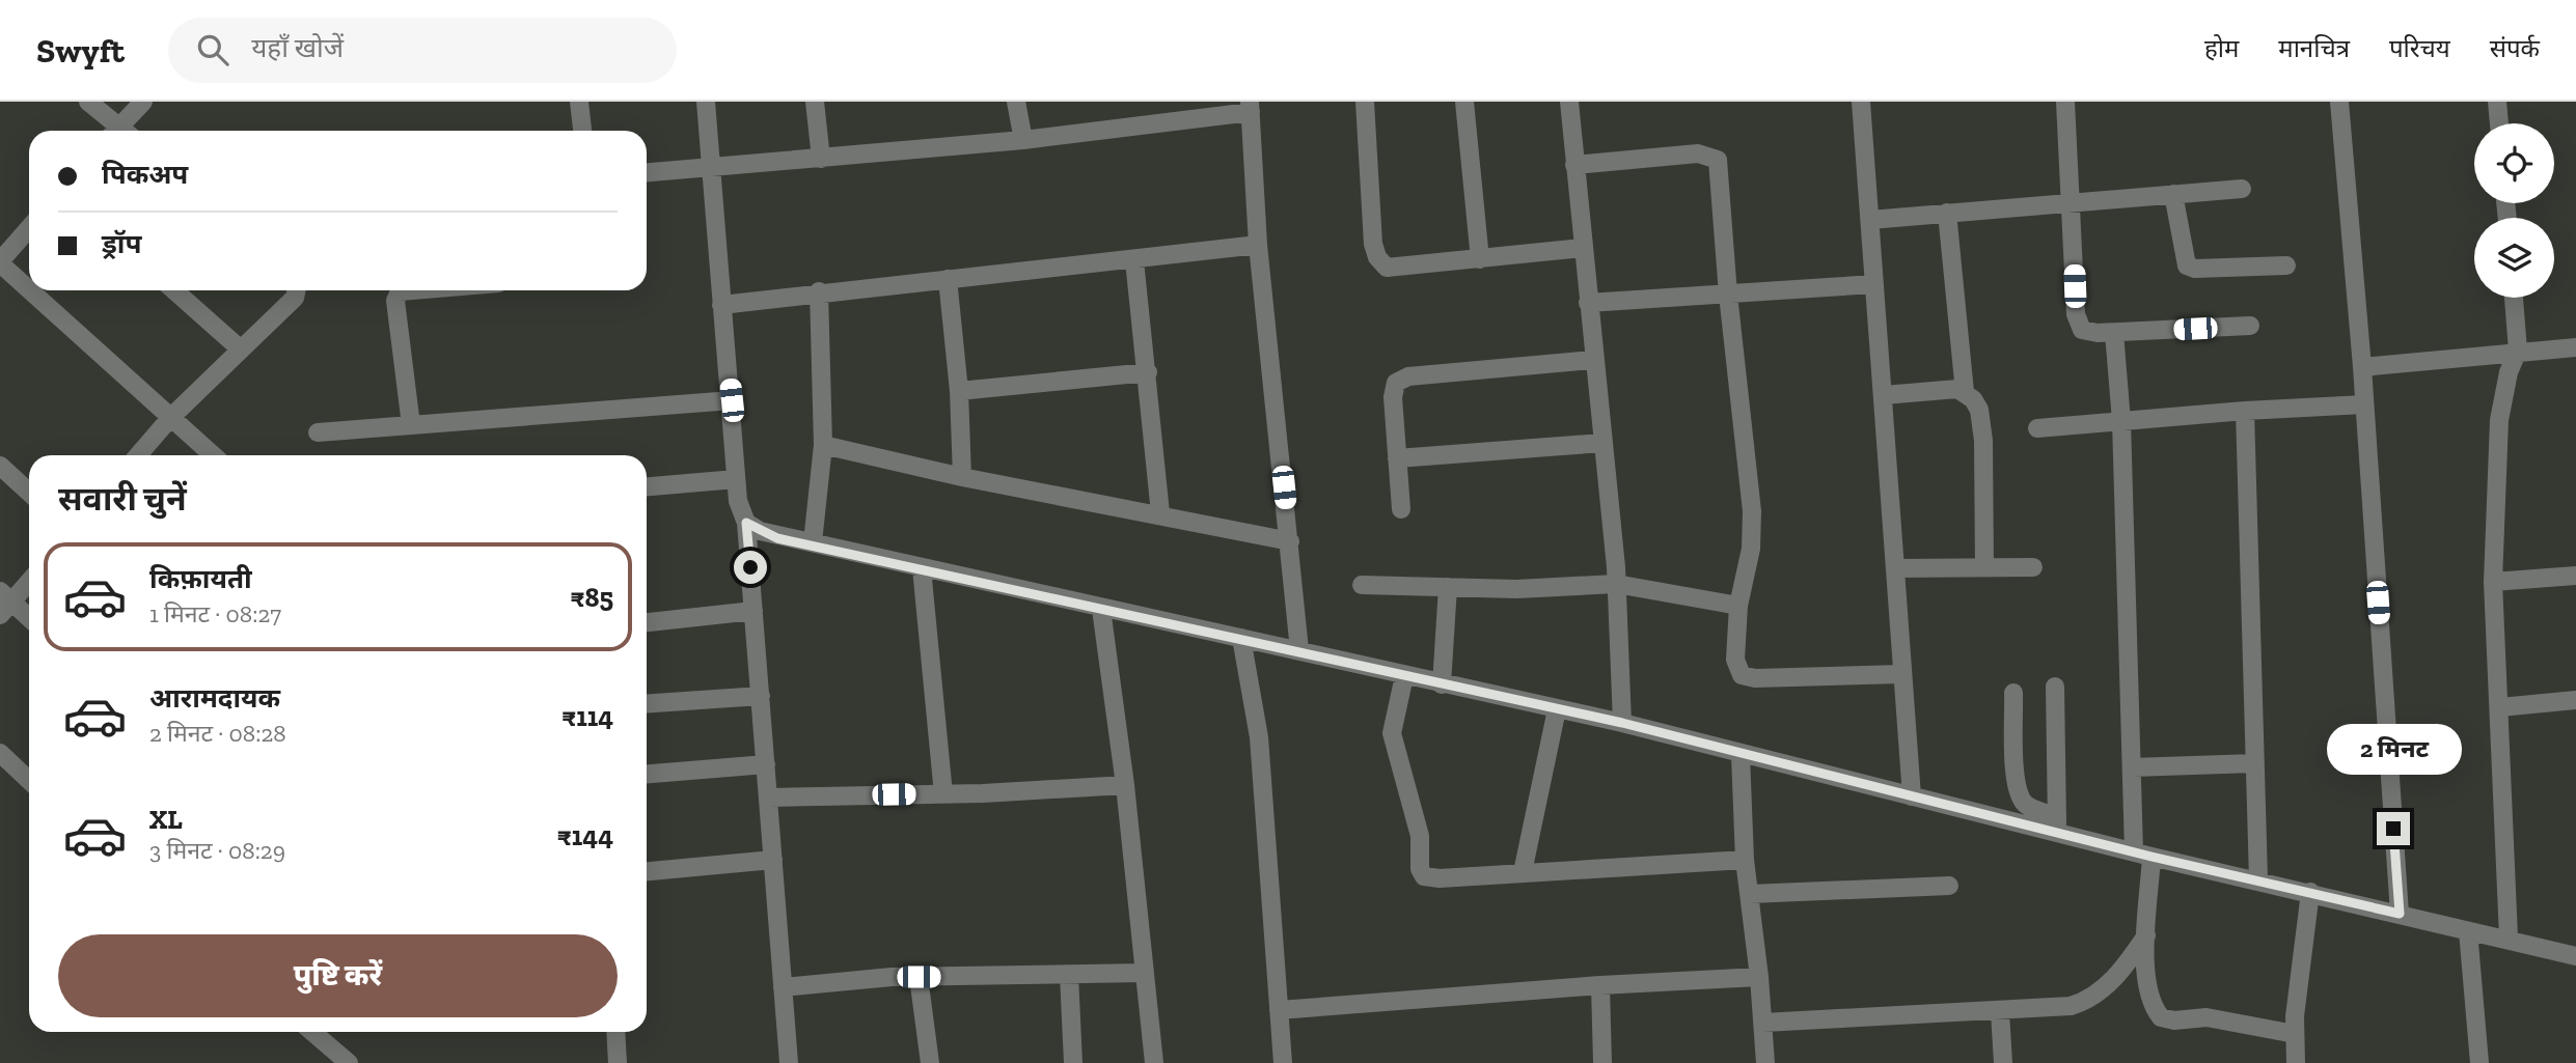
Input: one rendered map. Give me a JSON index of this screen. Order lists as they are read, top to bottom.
{
  "page": {
    "header": "Swyft",
    "search": "यहाँ खोजें",
    "nav": [
      "होम",
      "मानचित्र",
      "परिचय",
      "संपर्क"
    ],
    "banner": ["पिकअप", "ड्रॉप"],
    "heading": "सवारी चुनें",
    "list": [
      {
        "name": "किफ़ायती",
        "note": "1 मिनट · 08:27",
        "value": "₹85"
      },
      {
        "name": "आरामदायक",
        "note": "2 मिनट · 08:28",
        "value": "₹114"
      },
      {
        "name": "XL",
        "note": "3 मिनट · 08:29",
        "value": "₹144"
      }
    ],
    "bubble": "2 मिनट",
    "buttons": "पुष्टि करें"
  }
}
